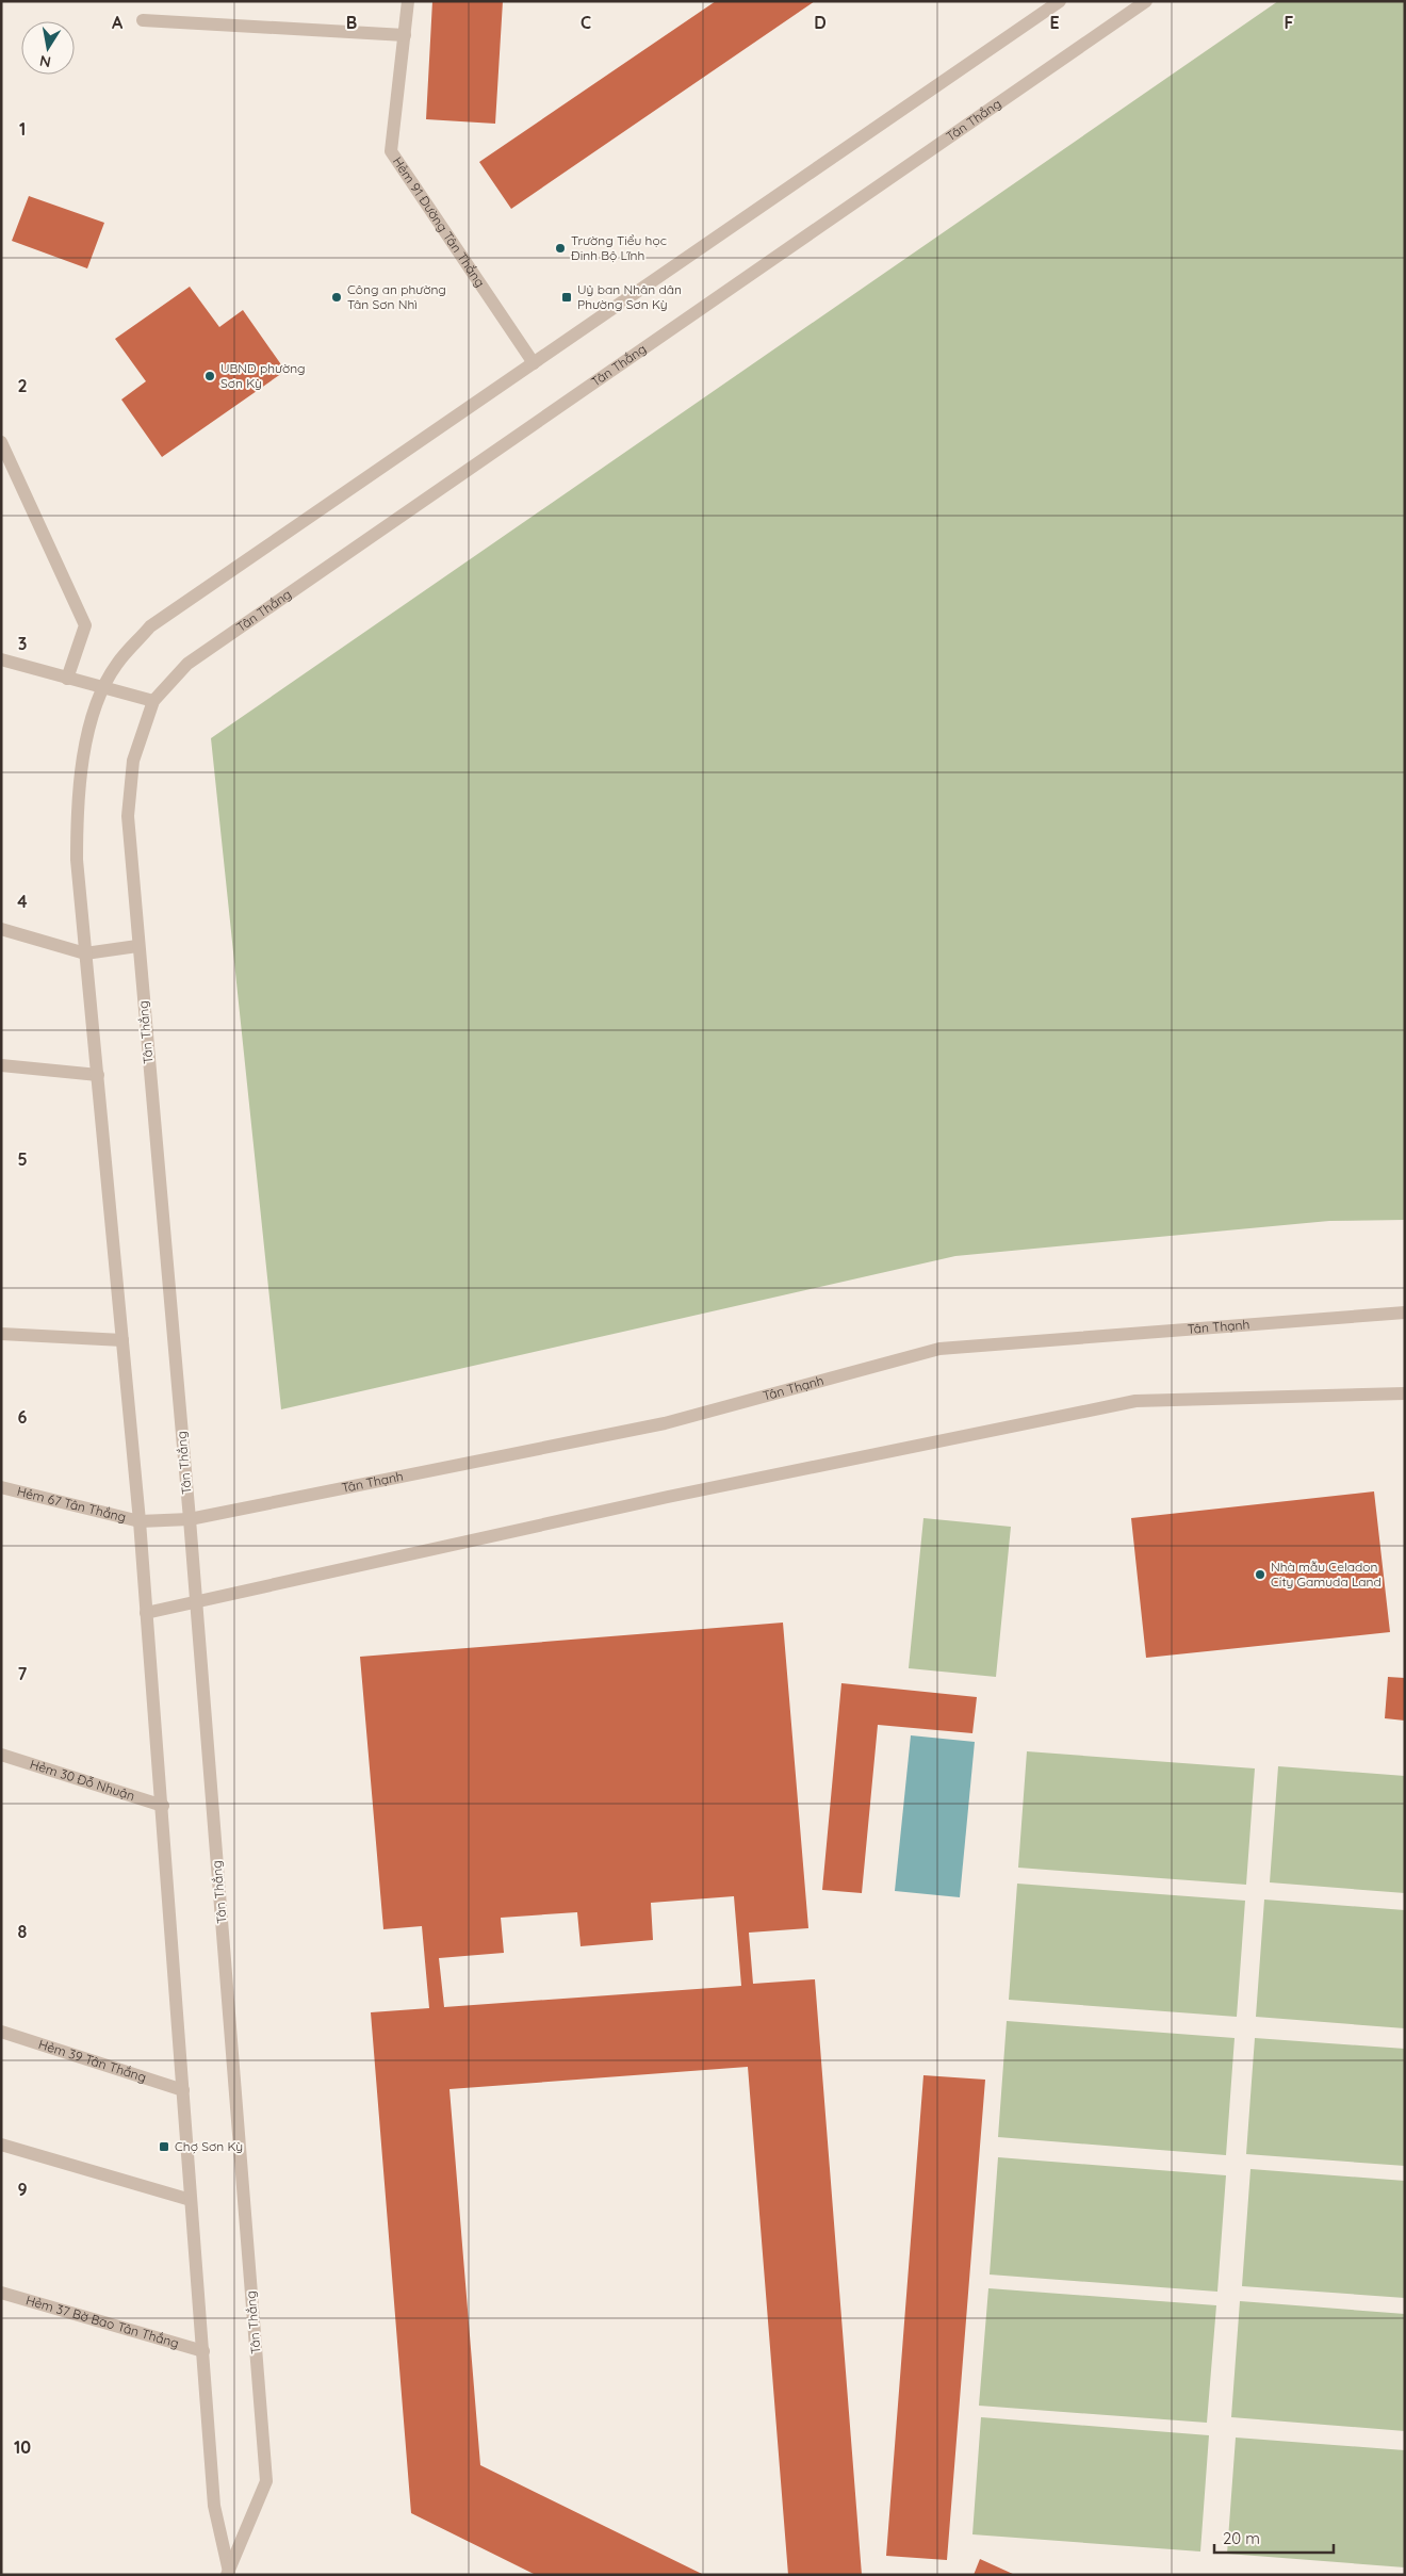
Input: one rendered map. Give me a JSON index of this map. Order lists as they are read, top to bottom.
{
  "streets": {
    "street": [
      "Tân Thắng",
      "Hẻm 91 Đường Tân Thắng",
      "Tân Thạnh",
      "Hẻm 67 Tân Thắng",
      "Hẻm 30 Đỗ Nhuận",
      "Hẻm 39 Tân Thắng",
      "Hẻm 37 Bờ Bao Tân Thắng"
    ]
  },
  "crossings": [
    ["Tân Thắng", "Hẻm 91 Đường Tân Thắng"],
    ["Tân Thắng", "Tân Thạnh"],
    ["Tân Thắng", "Hẻm 67 Tân Thắng"],
    ["Tân Thắng", "Hẻm 30 Đỗ Nhuận"],
    ["Tân Thắng", "Hẻm 39 Tân Thắng"],
    ["Tân Thắng", "Hẻm 37 Bờ Bao Tân Thắng"],
    ["Tân Thạnh", "Hẻm 67 Tân Thắng"]
  ],
  "places": {
    "other": [
      "Trường Tiểu học Đinh Bộ Lĩnh",
      "Công an phường Tân Sơn Nhì",
      "UBND phường Sơn Kỳ",
      "Nhà mẫu Celadon City Gamuda Land"
    ],
    "transit": ["Uỷ ban Nhân dân Phường Sơn Kỳ", "Chợ Sơn Kỳ"]
  },
  "scale_bar": "20 m",
  "north": "bottom",
  "grid": {
    "columns": [
      "A",
      "B",
      "C",
      "D",
      "E",
      "F"
    ],
    "rows": [
      "1",
      "2",
      "3",
      "4",
      "5",
      "6",
      "7",
      "8",
      "9",
      "10"
    ]
  }
}
